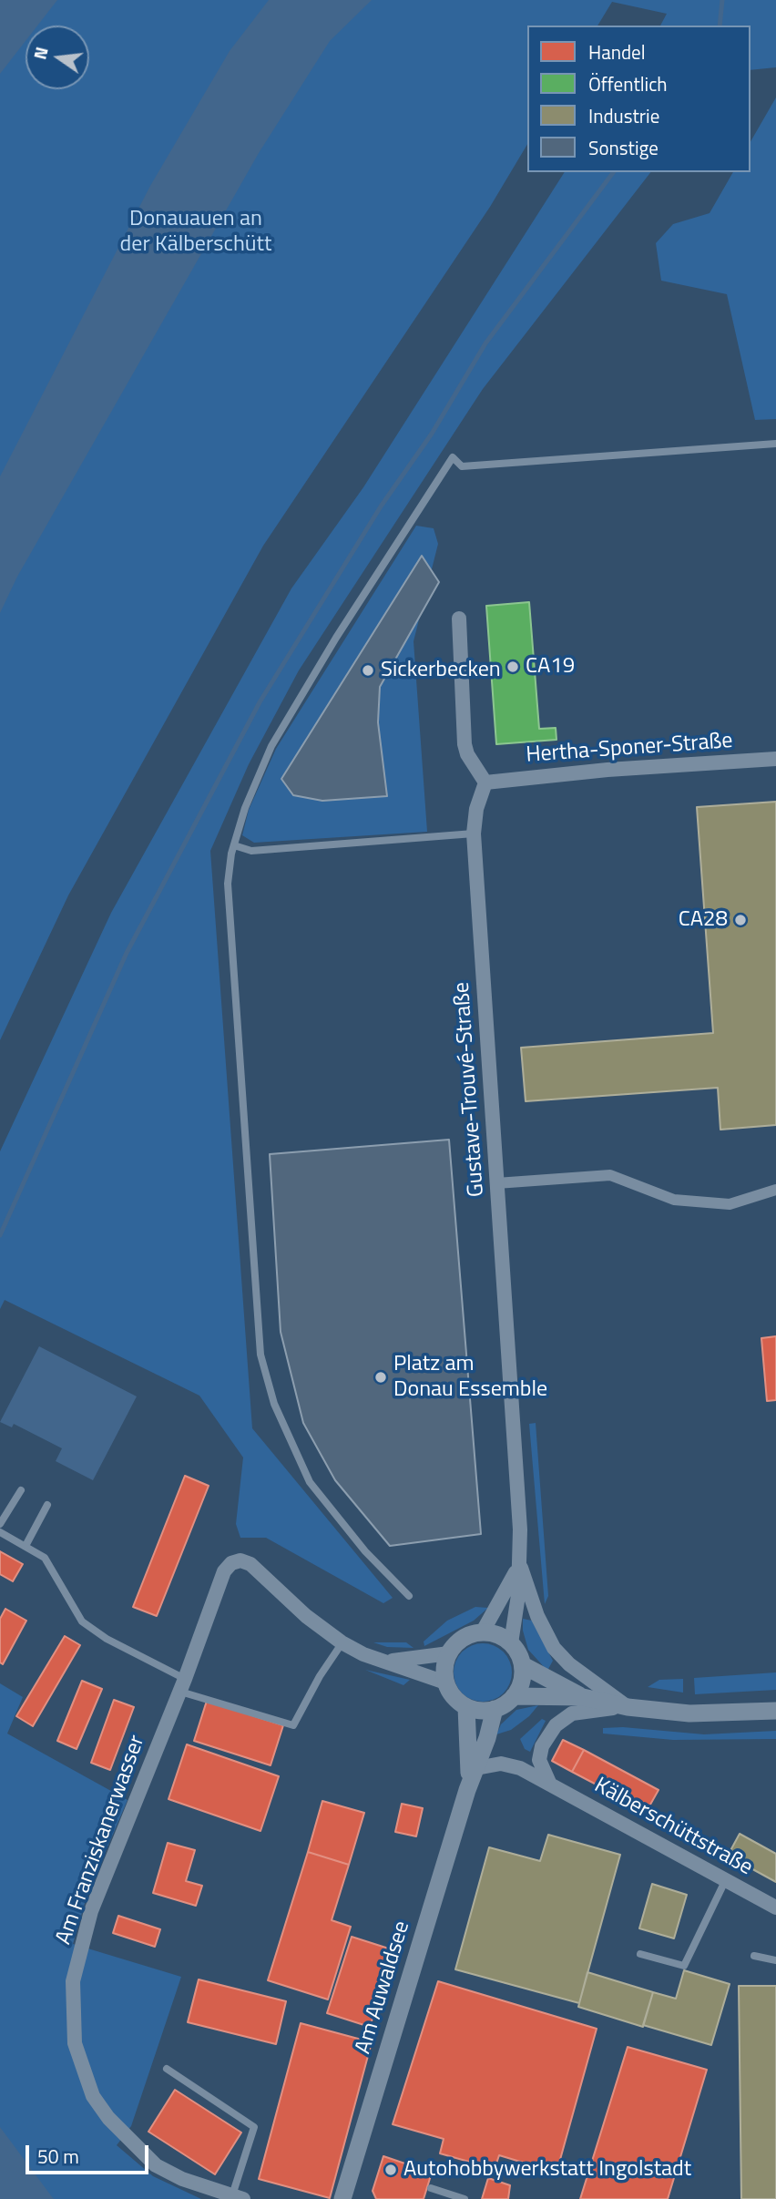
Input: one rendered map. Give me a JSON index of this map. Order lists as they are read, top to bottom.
{
  "streets": {
    "street": [
      "Hertha-Sponer-Straße",
      "Gustave-Trouvé-Straße",
      "Kälberschüttstraße",
      "Am Franziskanerwasser",
      "Am Auwaldsee"
    ]
  },
  "crossings": [
    ["Hertha-Sponer-Straße", "Gustave-Trouvé-Straße"],
    ["Gustave-Trouvé-Straße", "Am Auwaldsee"],
    ["Kälberschüttstraße", "Am Auwaldsee"]
  ],
  "parks": ["Donauauen an der Kälberschütt"],
  "places": [
    "CA19",
    "Sickerbecken",
    "CA28",
    "Platz am Donau Essemble",
    "Autohobbywerkstatt Ingolstadt"
  ],
  "legend": [
    "Handel",
    "Öffentlich",
    "Industrie",
    "Sonstige"
  ],
  "scale_bar": "50 m",
  "north": "left"
}
